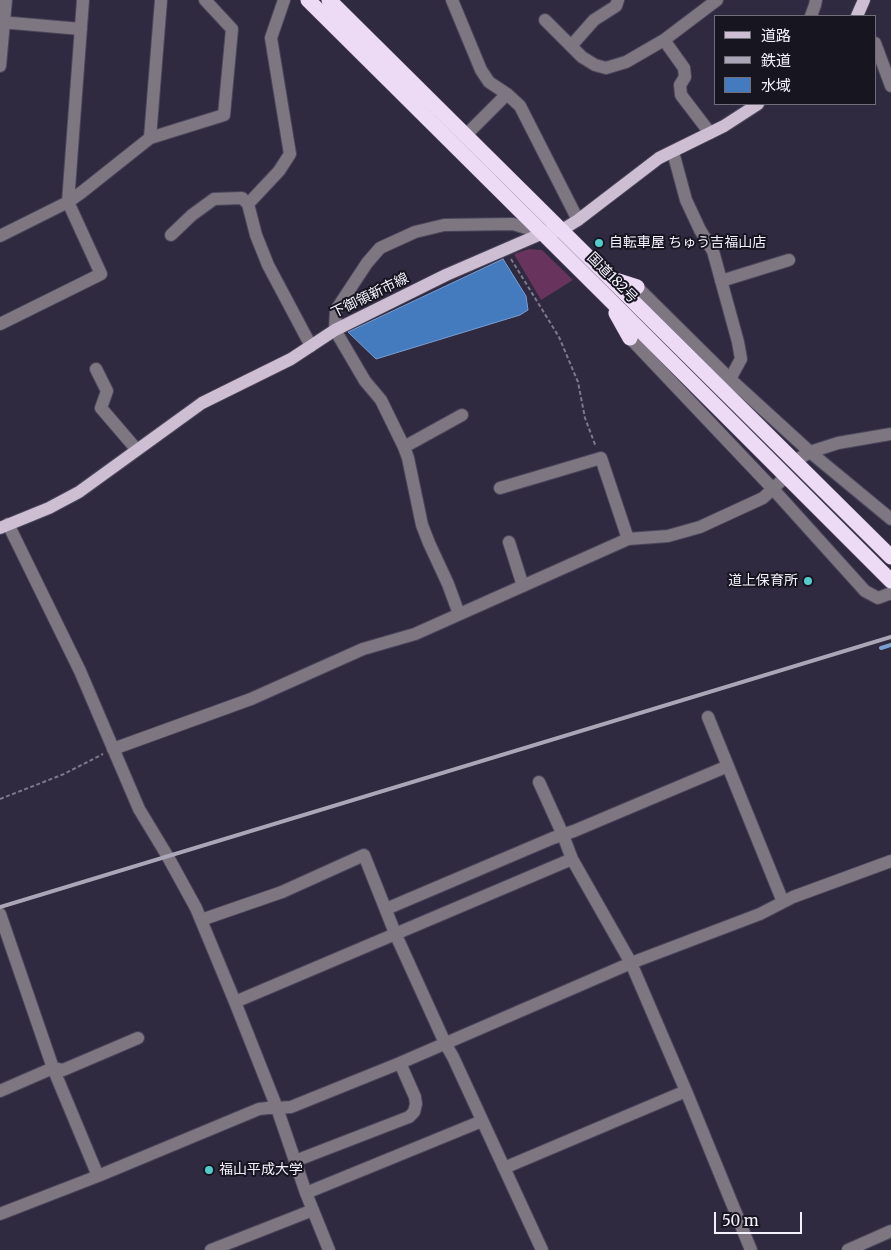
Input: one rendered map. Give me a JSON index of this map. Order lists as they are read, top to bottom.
{
  "streets": {
    "highway": ["国道182号"],
    "main road": ["下御領新市線"]
  },
  "crossings": [
    ["国道182号", "下御領新市線"]
  ],
  "places": ["自転車屋 ちゅう吉福山店", "道上保育所", "福山平成大学"],
  "legend": ["道路", "鉄道", "水域"],
  "scale_bar": "50 m"
}
